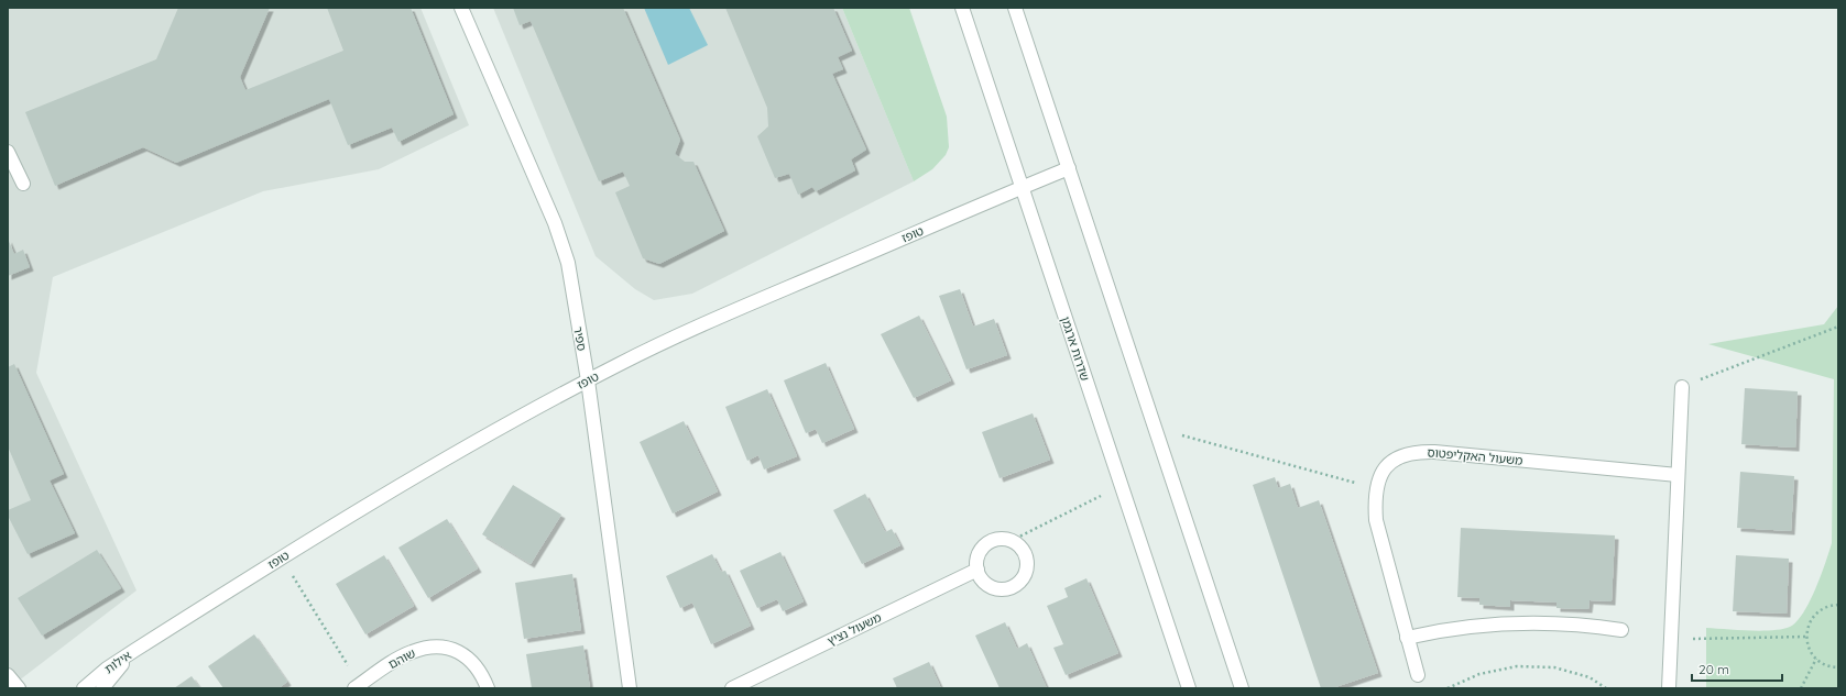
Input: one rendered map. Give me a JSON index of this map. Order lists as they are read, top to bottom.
{
  "streets": {
    "street": [
      "טופז",
      "ספיר",
      "שדרות ארגמן",
      "משעול האקליפטוס",
      "משעול נציץ",
      "שוהם",
      "אילות"
    ]
  },
  "crossings": [
    ["טופז", "ספיר"],
    ["טופז", "שדרות ארגמן"],
    ["טופז", "אילות"]
  ],
  "scale_bar": "20 m"
}
